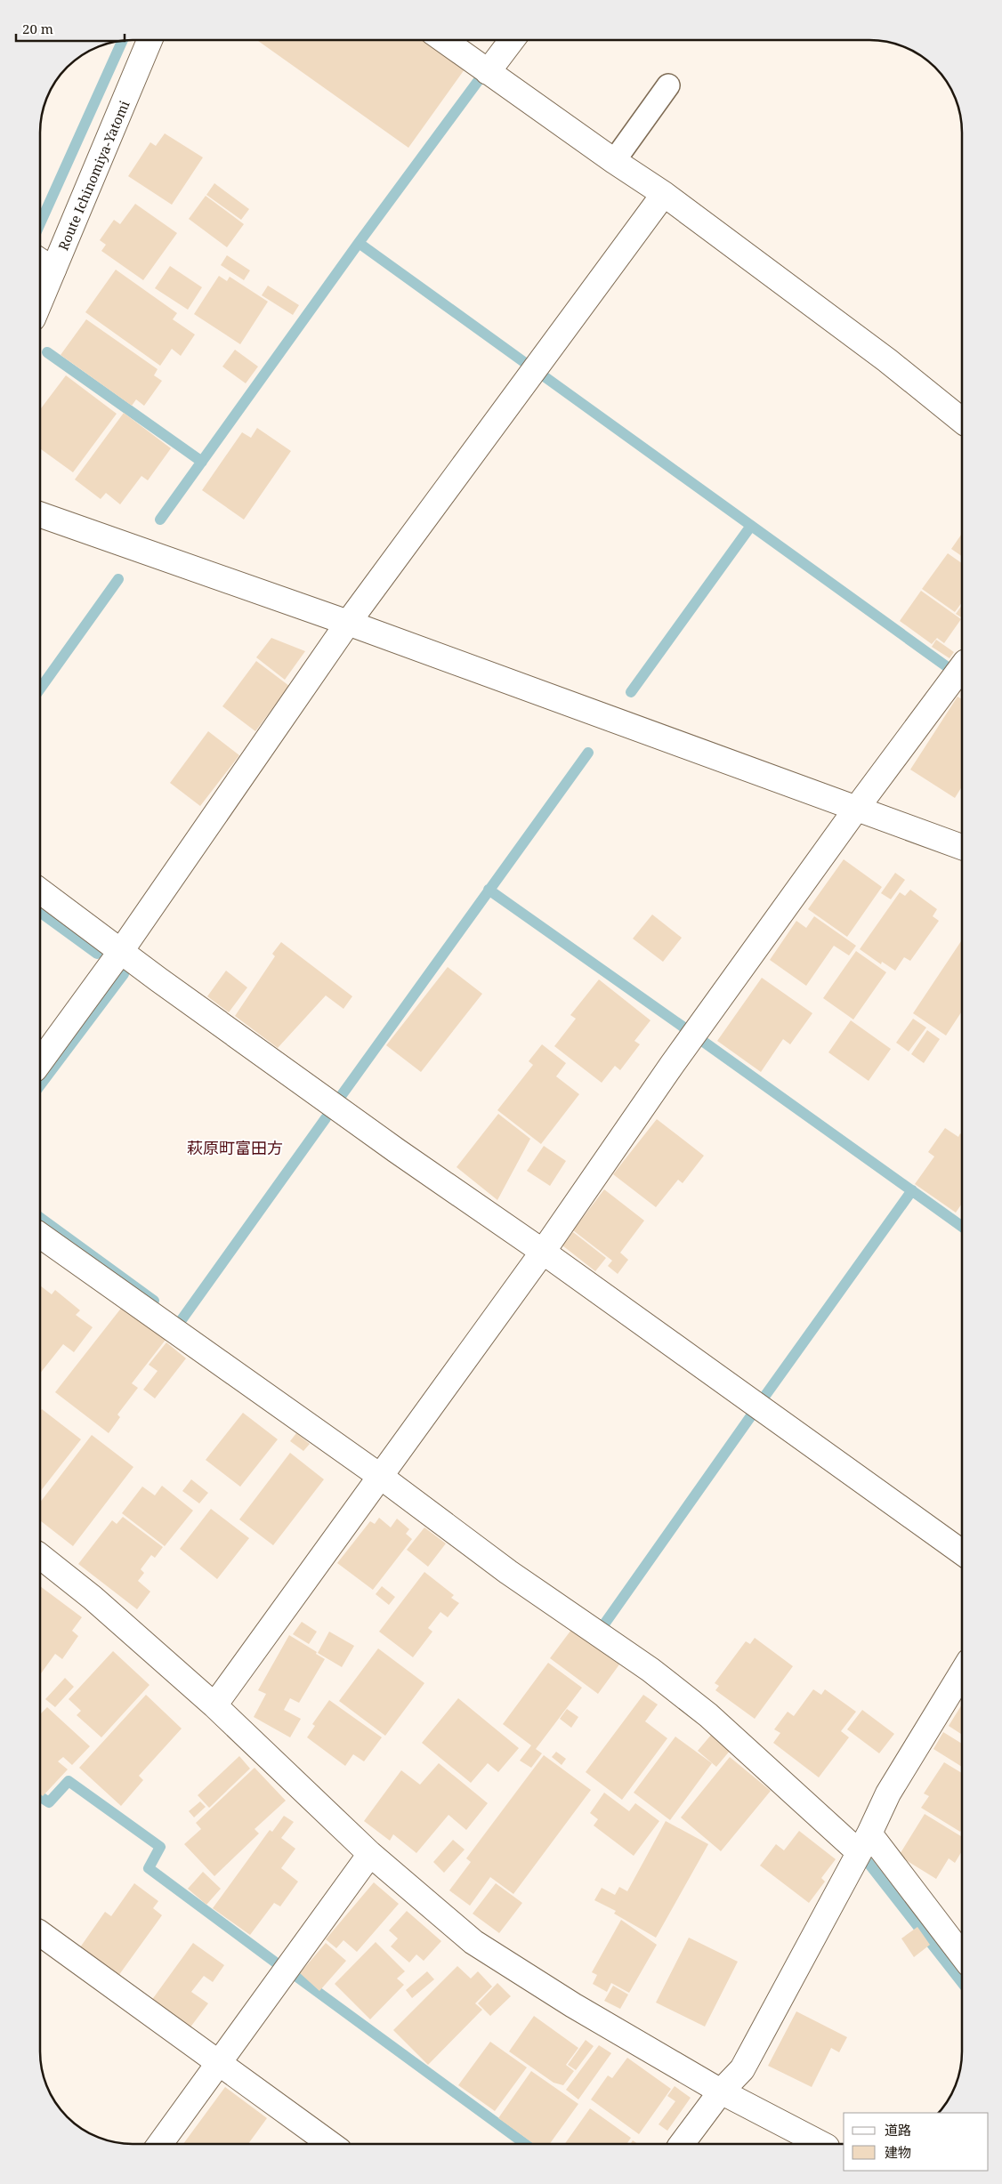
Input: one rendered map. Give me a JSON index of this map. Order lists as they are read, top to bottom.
{
  "streets": {
    "street": ["Route Ichinomiya-Yatomi"]
  },
  "districts": ["萩原町富田方"],
  "legend": ["道路", "建物"],
  "scale_bar": "20 m"
}
